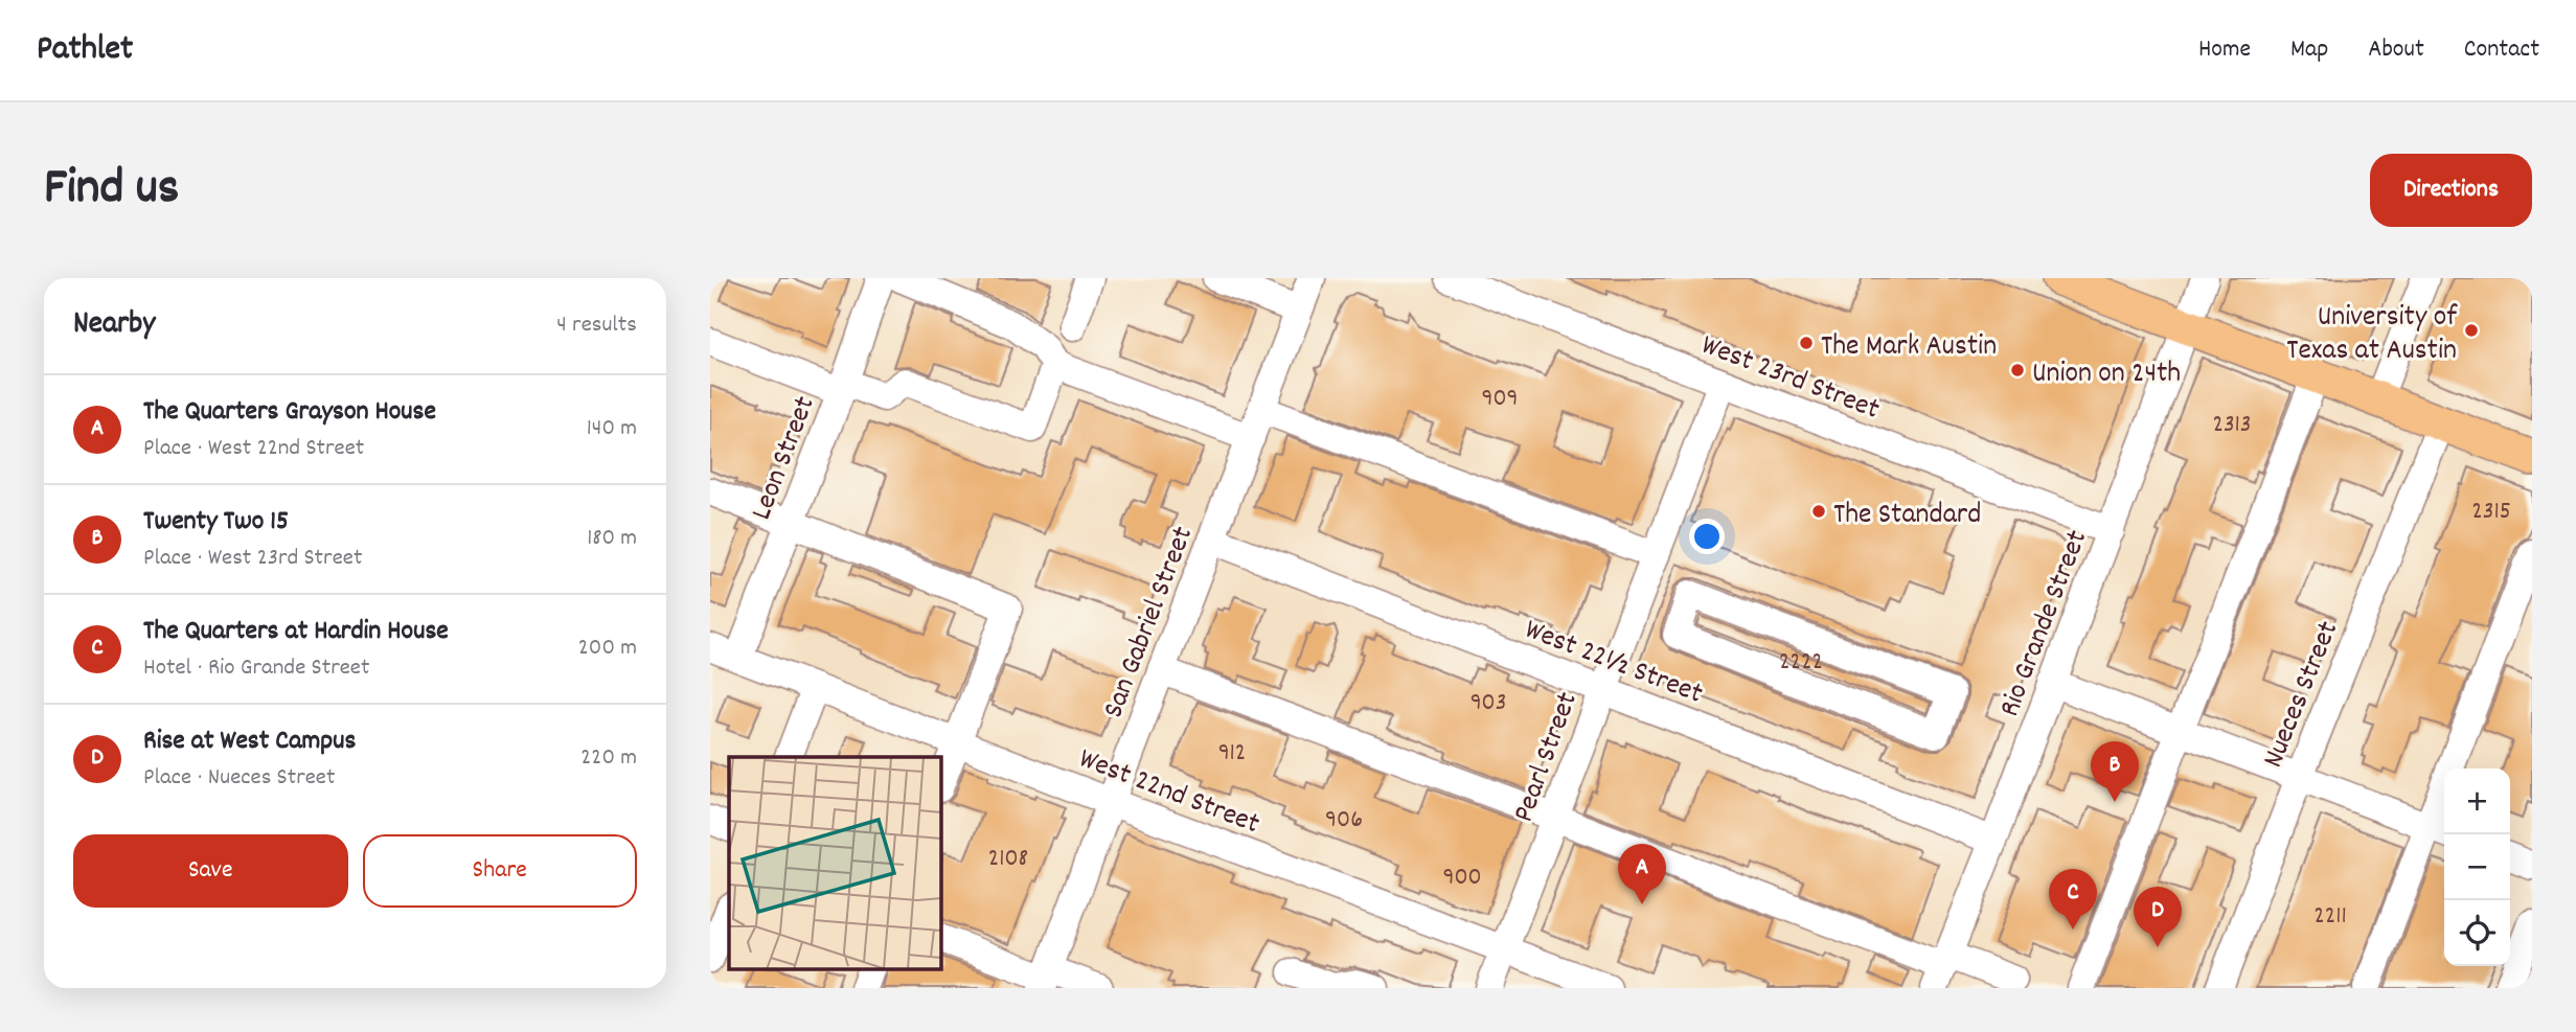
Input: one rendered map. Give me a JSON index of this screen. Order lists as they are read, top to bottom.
{
  "streets": {
    "street": [
      "West 23rd Street",
      "Leon Street",
      "San Gabriel Street",
      "Rio Grande Street",
      "West 22½ Street",
      "Nueces Street",
      "Pearl Street",
      "West 22nd Street"
    ]
  },
  "crossings": [
    ["West 23rd Street", "Rio Grande Street"],
    ["West 23rd Street", "Pearl Street"],
    ["Leon Street", "West 22nd Street"],
    ["San Gabriel Street", "West 22½ Street"],
    ["San Gabriel Street", "West 22nd Street"],
    ["Rio Grande Street", "West 22½ Street"],
    ["West 22½ Street", "Pearl Street"],
    ["Pearl Street", "West 22nd Street"]
  ],
  "places": [
    "University of Texas at Austin",
    "The Mark Austin",
    "Union on 24th",
    "The Standard"
  ],
  "house_numbers": [
    "909",
    "2313",
    "2315",
    "2222",
    "903",
    "912",
    "906",
    "2108",
    "900",
    "2211"
  ],
  "page": {
    "header": "Pathlet",
    "nav": [
      "Home",
      "Map",
      "About",
      "Contact"
    ],
    "title": "Find us",
    "buttons": [
      "Directions",
      ["Save", "Share"]
    ],
    "heading": ["Nearby", "4 results"],
    "list": [
      {
        "mark": "A",
        "name": "The Quarters Grayson House",
        "note": "Place · West 22nd Street",
        "value": "140 m"
      },
      {
        "mark": "B",
        "name": "Twenty Two 15",
        "note": "Place · West 23rd Street",
        "value": "180 m"
      },
      {
        "mark": "C",
        "name": "The Quarters at Hardin House",
        "note": "Hotel · Rio Grande Street",
        "value": "200 m"
      },
      {
        "mark": "D",
        "name": "Rise at West Campus",
        "note": "Place · Nueces Street",
        "value": "220 m"
      }
    ],
    "pins": [
      "B",
      "A",
      "C",
      "D"
    ],
    "map_buttons": ["+", "−"]
  }
}
